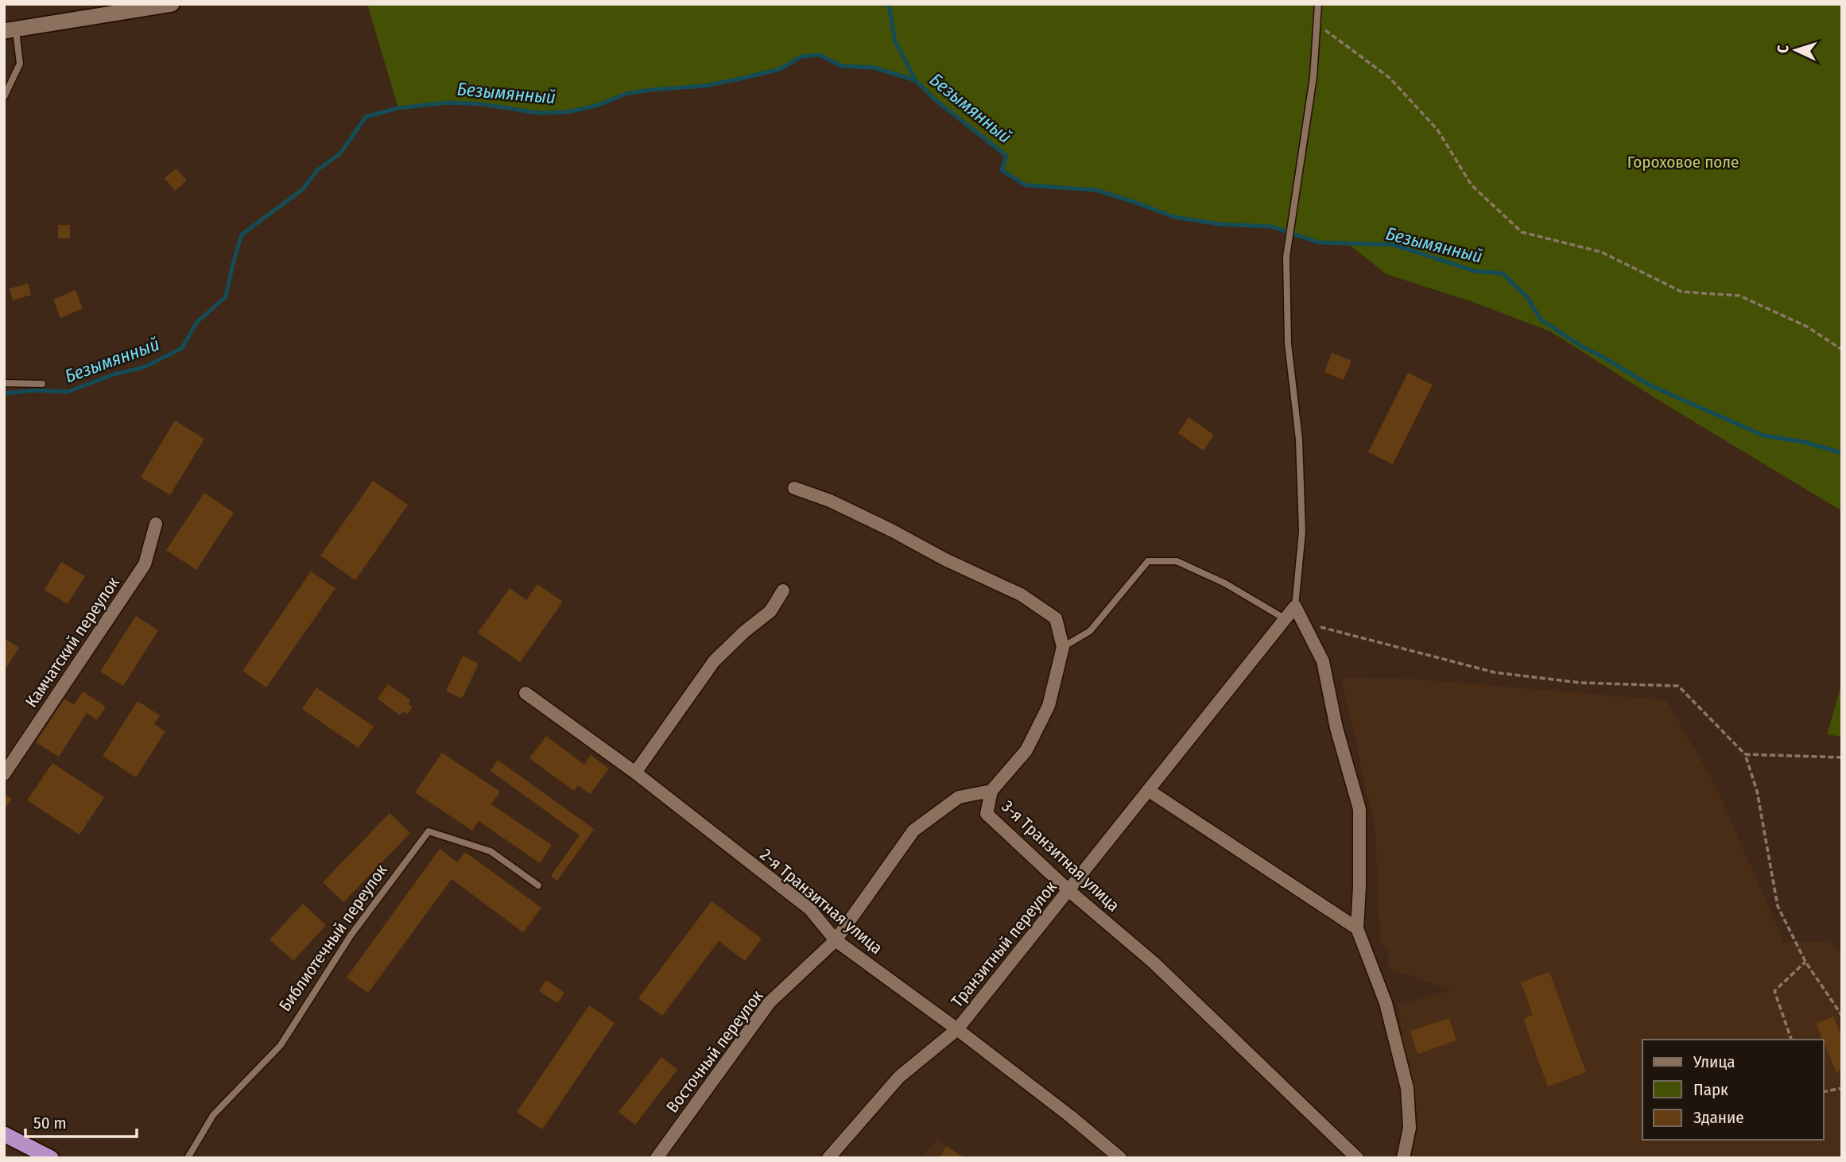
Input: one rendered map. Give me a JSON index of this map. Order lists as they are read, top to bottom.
{
  "streets": {
    "street": [
      "Камчатский переулок",
      "3-я Транзитная улица",
      "2-я Транзитная улица",
      "Транзитный переулок",
      "Восточный переулок"
    ],
    "lane": ["Библиотечный переулок"]
  },
  "crossings": [
    ["3-я Транзитная улица", "Транзитный переулок"],
    ["3-я Транзитная улица", "Восточный переулок"],
    ["2-я Транзитная улица", "Транзитный переулок"],
    ["2-я Транзитная улица", "Восточный переулок"]
  ],
  "water": ["Безымянный"],
  "parks": ["Гороховое поле"],
  "legend": ["Улица", "Парк", "Здание"],
  "scale_bar": "50 m",
  "north": "left"
}
